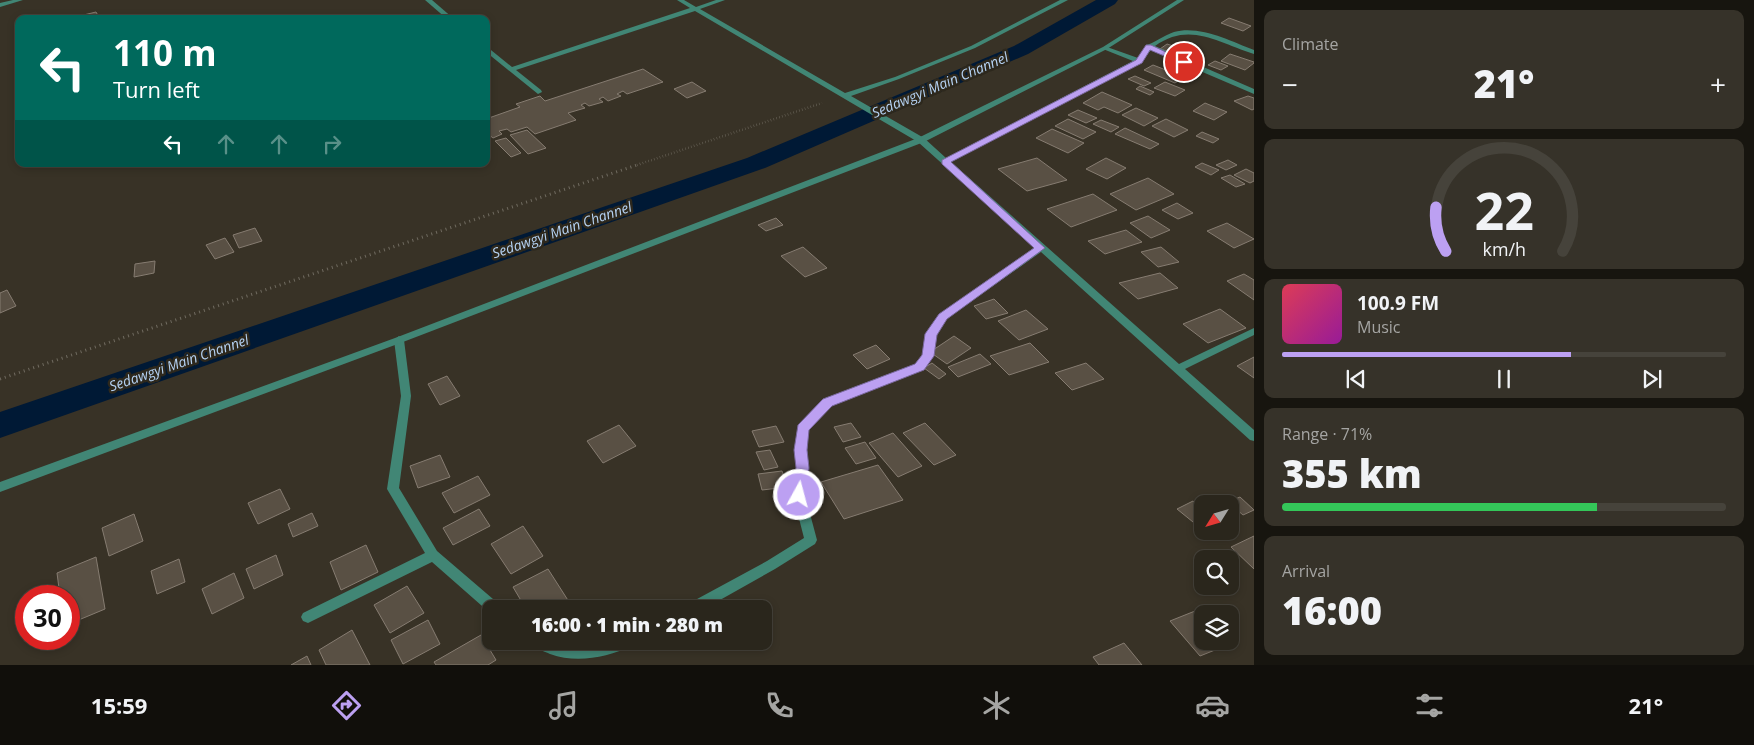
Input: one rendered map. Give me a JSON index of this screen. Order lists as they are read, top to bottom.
{
  "water": ["Sedawgyi Main Channel"],
  "north": "bottom left",
  "page": {
    "tile": [
      "Climate",
      ["Range · 71%", "355 km"],
      ["Arrival", "16:00"]
    ],
    "turn": ["110 m", "Turn left"],
    "heat": ["−", "21°", "+"],
    "song": ["100.9 FM", "Music"],
    "limit": "30",
    "trip": "16:00 · 1 min · 280 m",
    "tabs": ["15:59", "21°"],
    "gauge": ["22", "km/h"]
  }
}
